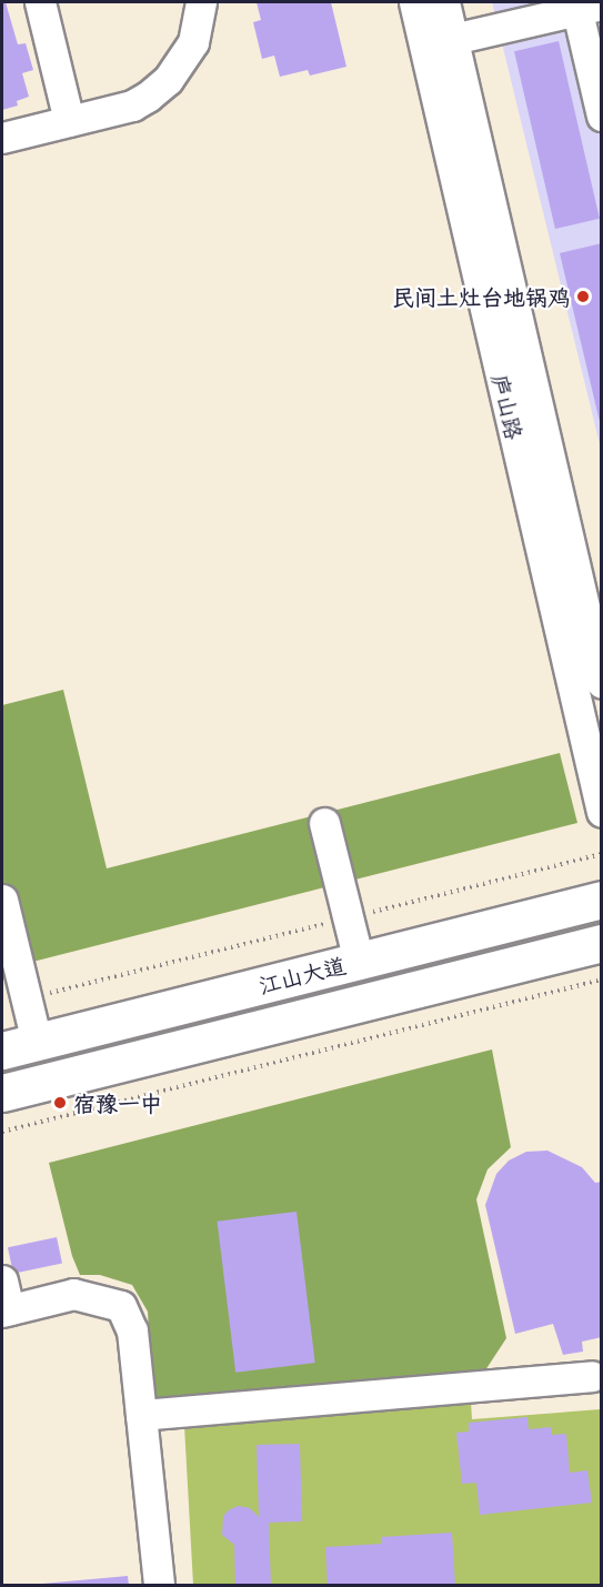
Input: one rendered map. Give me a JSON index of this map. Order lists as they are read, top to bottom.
{
  "streets": {
    "main road": ["江山大道"],
    "street": ["庐山路"]
  },
  "places": ["民间土灶台地锅鸡", "宿豫一中"]
}
